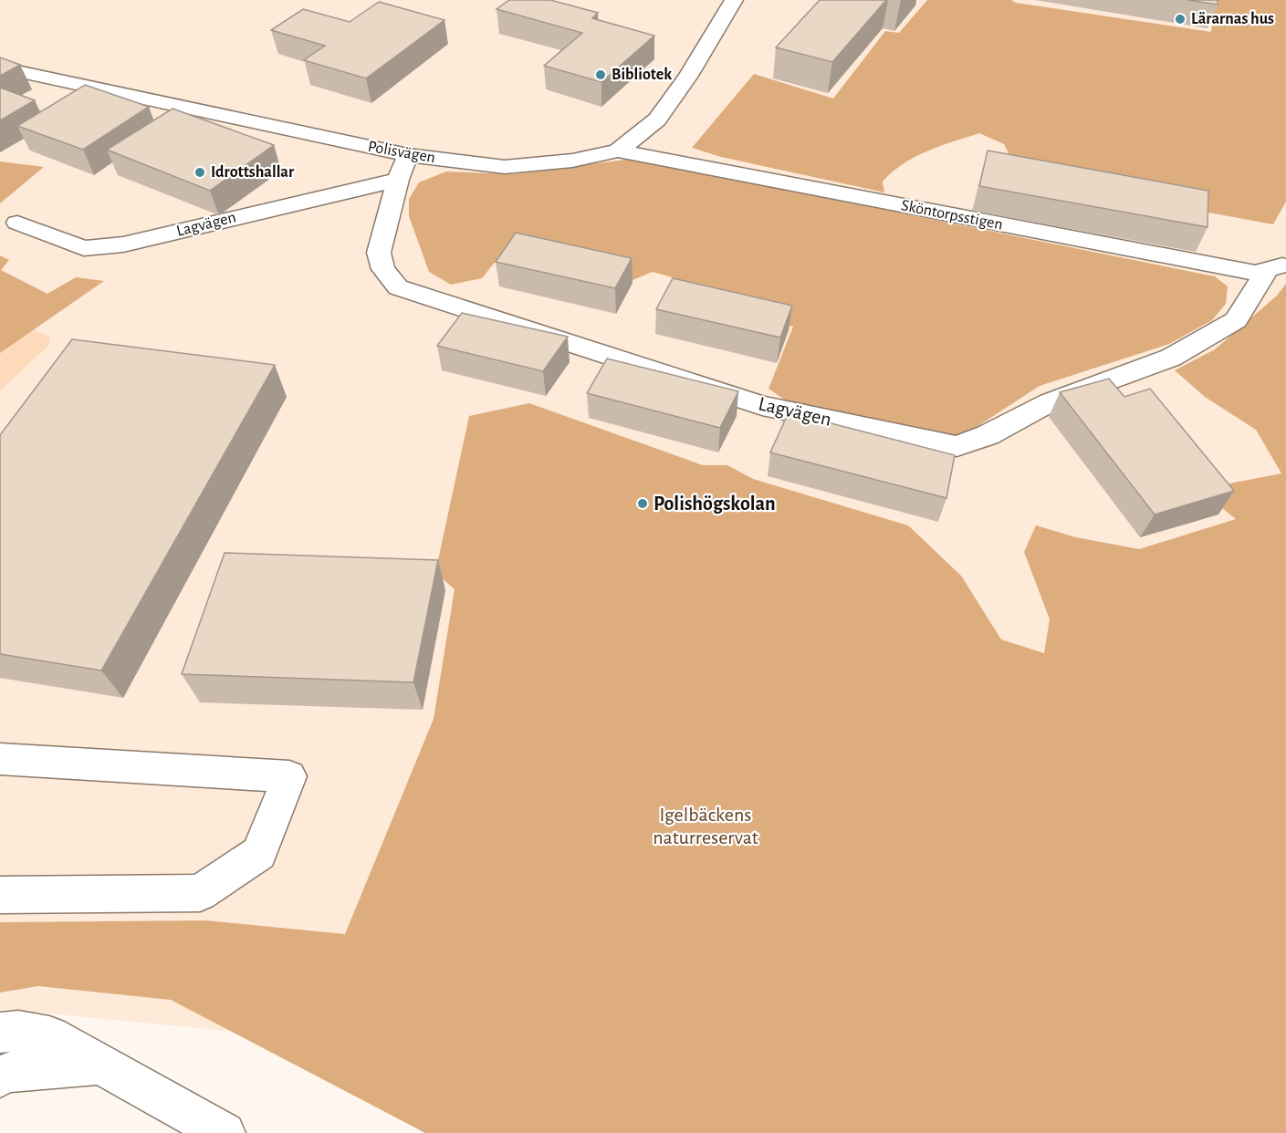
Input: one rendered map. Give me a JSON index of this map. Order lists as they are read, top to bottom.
{
  "streets": {
    "street": ["Polisvägen", "Sköntorpsstigen", "Lagvägen"]
  },
  "crossings": [
    ["Polisvägen", "Sköntorpsstigen"],
    ["Polisvägen", "Lagvägen"],
    ["Sköntorpsstigen", "Lagvägen"]
  ],
  "parks": ["Igelbäckens naturreservat"],
  "places": [
    "Lärarnas hus",
    "Bibliotek",
    "Idrottshallar",
    "Polishögskolan"
  ]
}
